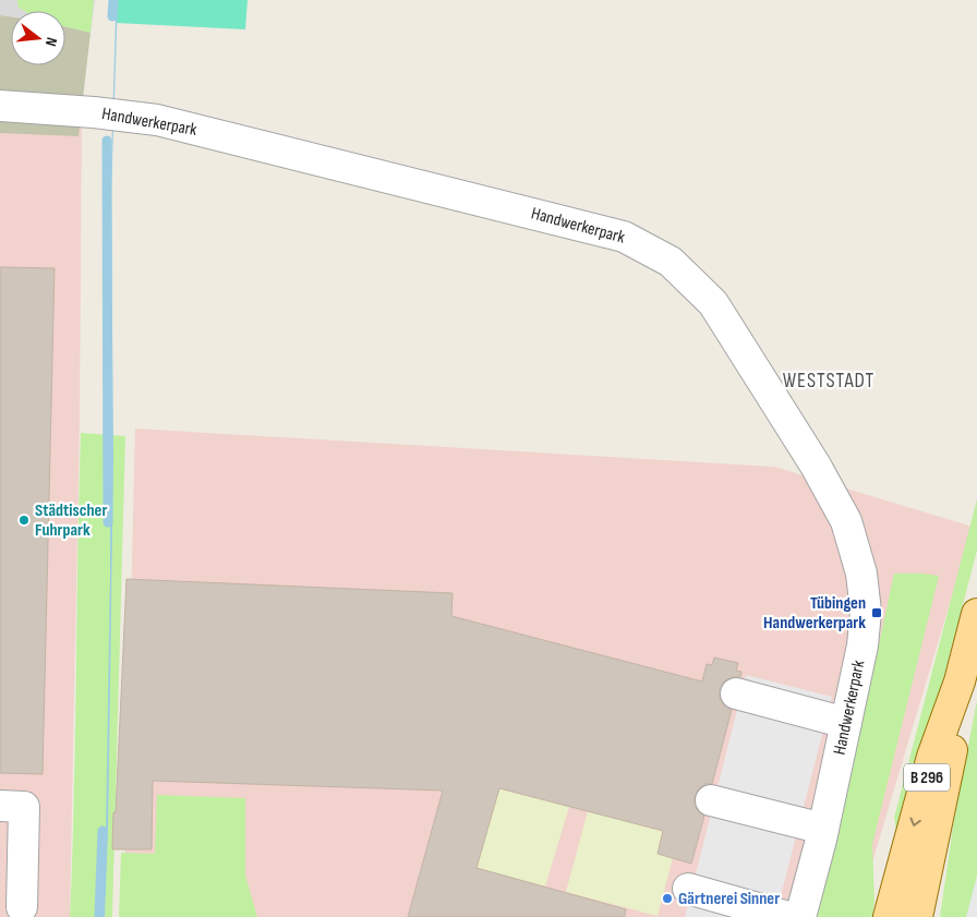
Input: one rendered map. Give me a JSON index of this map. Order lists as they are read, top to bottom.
{
  "streets": {
    "main road": ["B 296"],
    "street": ["Handwerkerpark"]
  },
  "districts": ["WESTSTADT"],
  "places": {
    "other": ["Städtischer Fuhrpark", "Gärtnerei Sinner"],
    "transit": ["Tübingen Handwerkerpark"]
  },
  "north": "right"
}
